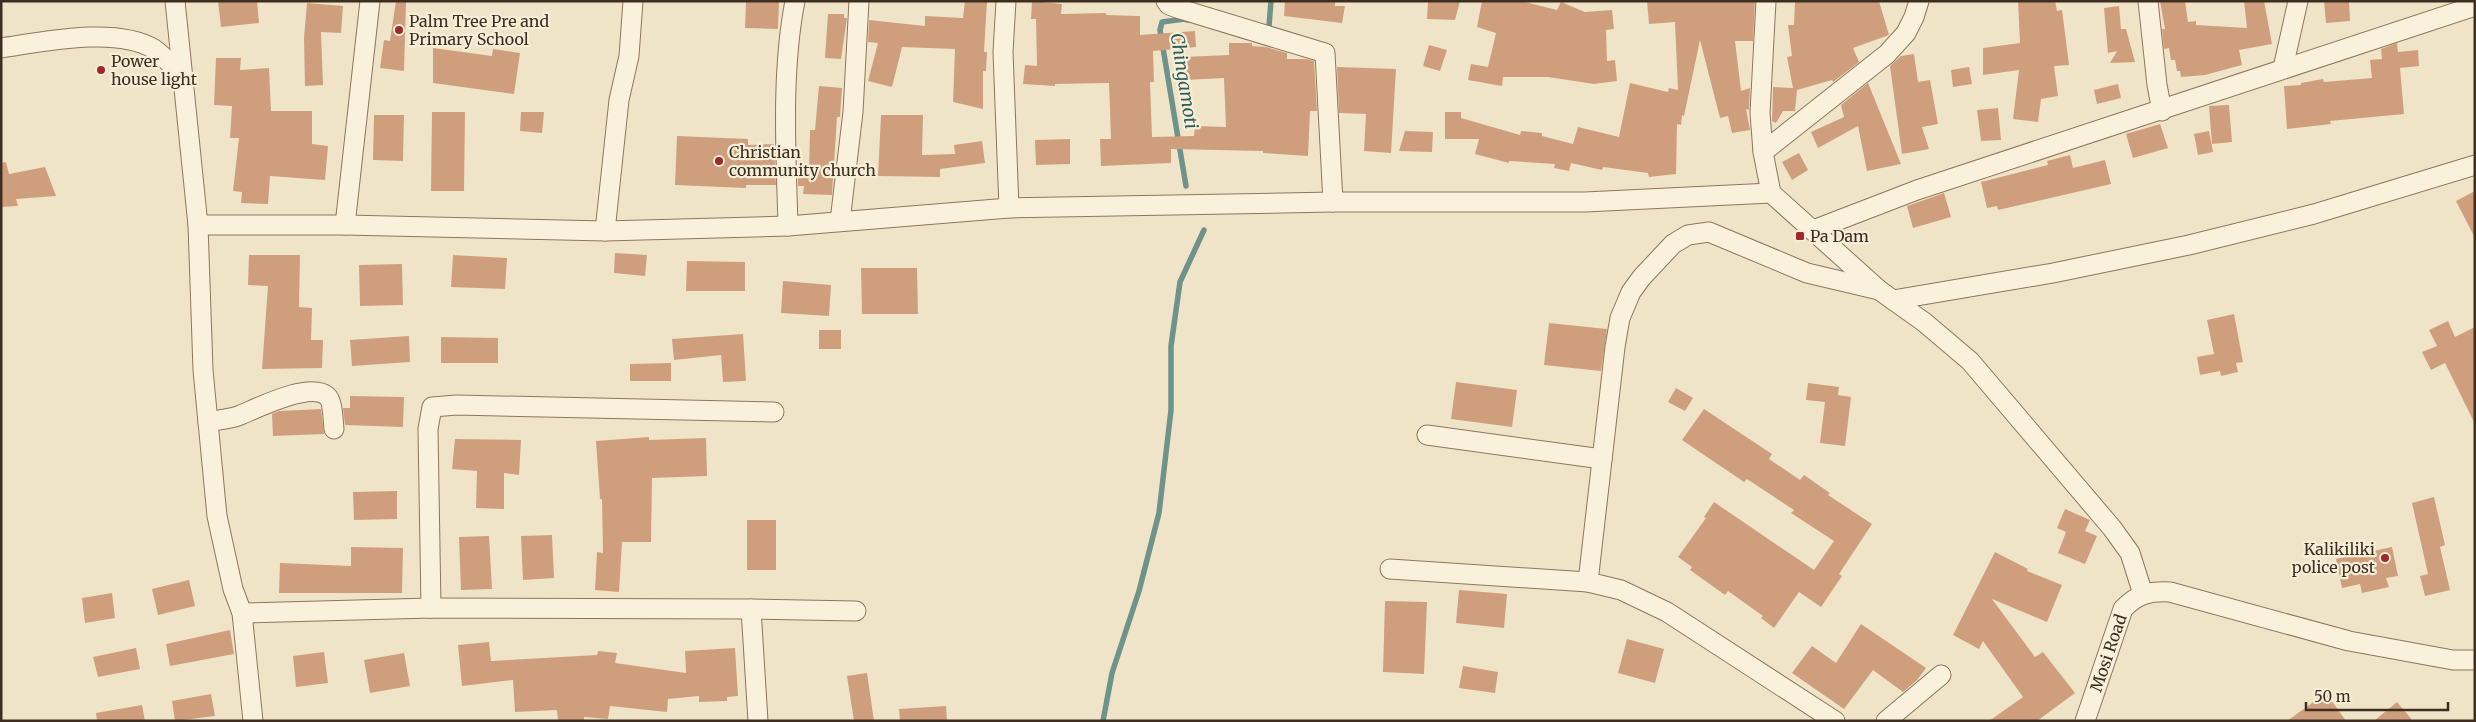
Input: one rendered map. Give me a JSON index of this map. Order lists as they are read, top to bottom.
{
  "streets": {
    "street": ["Mosi Road"]
  },
  "water": ["Chingamoti"],
  "places": {
    "other": [
      "Palm Tree Pre and Primary School",
      "Power house light",
      "Christian community church",
      "Kalikiliki police post"
    ],
    "transit": ["Pa Dam"]
  },
  "scale_bar": "50 m"
}
